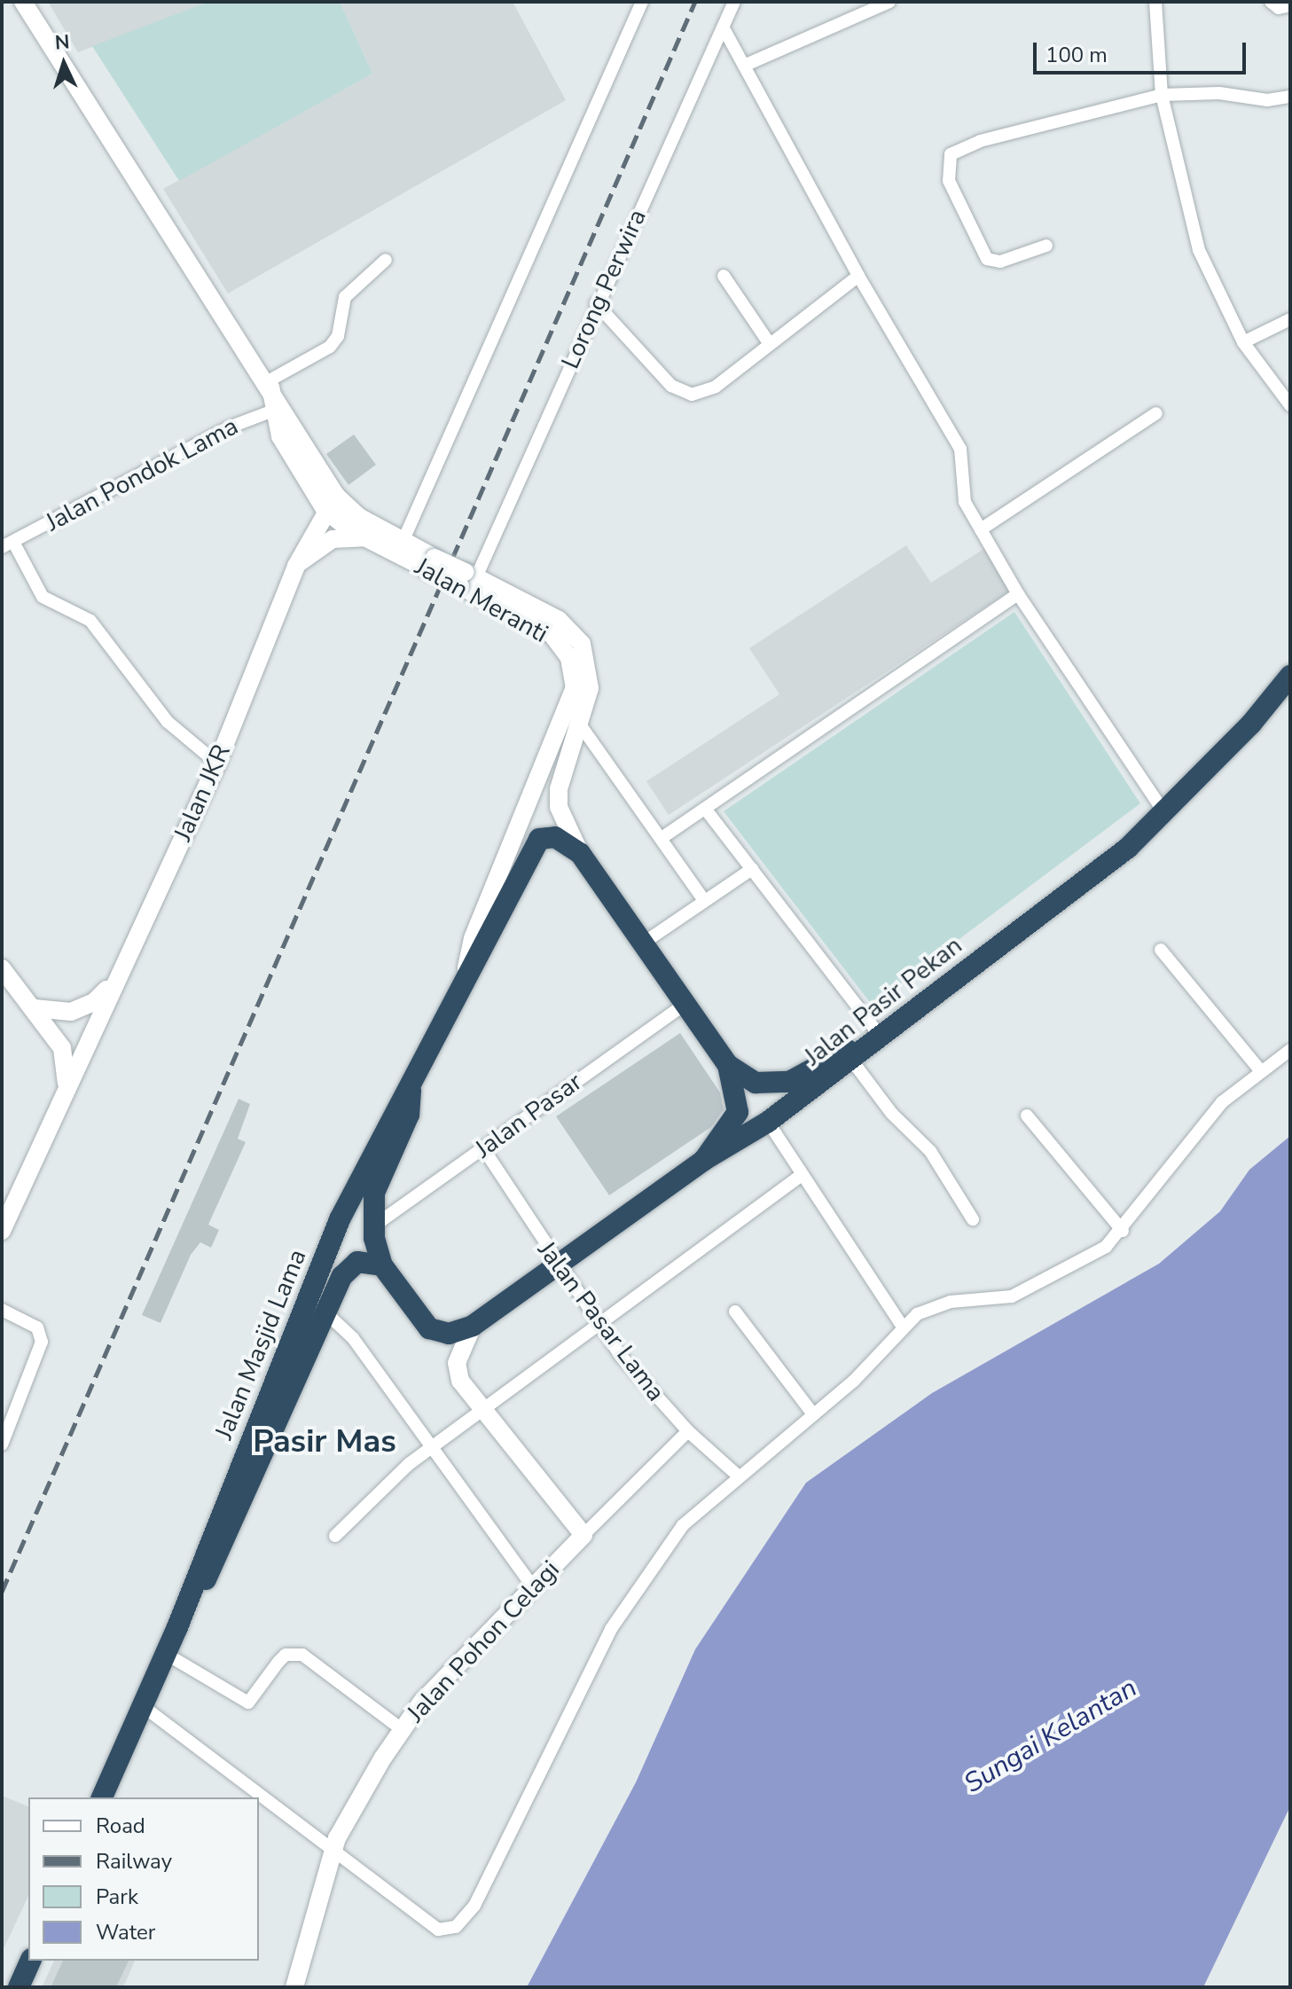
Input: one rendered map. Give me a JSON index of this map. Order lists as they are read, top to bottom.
{
  "streets": {
    "highway": ["Jalan Pasir Pekan", "Jalan Masjid Lama"],
    "street": [
      "Lorong Perwira",
      "Jalan Pondok Lama",
      "Jalan Meranti",
      "Jalan JKR",
      "Jalan Pasar",
      "Jalan Pasar Lama",
      "Jalan Pohon Celagi"
    ]
  },
  "crossings": [
    ["Lorong Perwira", "Jalan Meranti"],
    ["Jalan Pondok Lama", "Jalan Meranti"],
    ["Jalan Meranti", "Jalan JKR"],
    ["Jalan Meranti", "Jalan Masjid Lama"],
    ["Jalan Pasir Pekan", "Jalan Pasar Lama"],
    ["Jalan Pasar", "Jalan Pasar Lama"],
    ["Jalan Pasar", "Jalan Masjid Lama"]
  ],
  "districts": ["Pasir Mas"],
  "water": ["Sungai Kelantan"],
  "legend": [
    "Road",
    "Railway",
    "Park",
    "Water"
  ],
  "scale_bar": "100 m",
  "north": "top"
}
